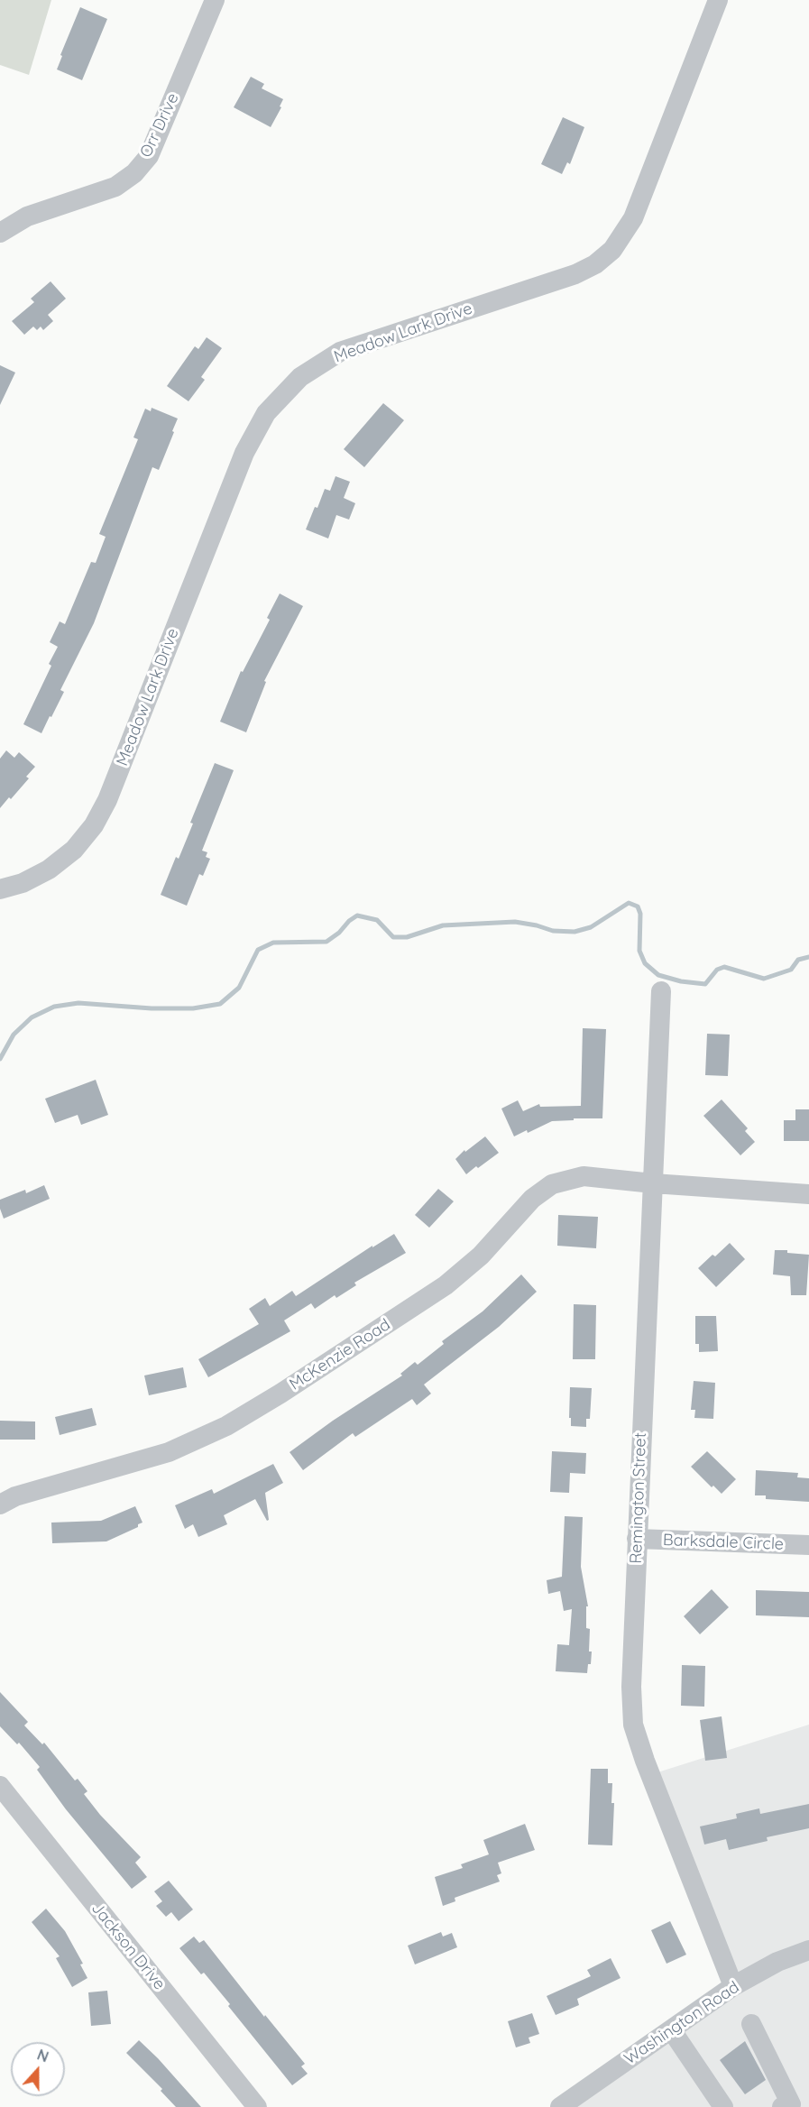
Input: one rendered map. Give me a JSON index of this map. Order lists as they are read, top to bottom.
{
  "streets": {
    "street": [
      "Orr Drive",
      "Meadow Lark Drive",
      "McKenzie Road",
      "Remington Street",
      "Barksdale Circle",
      "Jackson Drive",
      "Washington Road"
    ]
  },
  "crossings": [
    ["McKenzie Road", "Remington Street"],
    ["Remington Street", "Barksdale Circle"],
    ["Remington Street", "Washington Road"]
  ],
  "north": "top"
}
